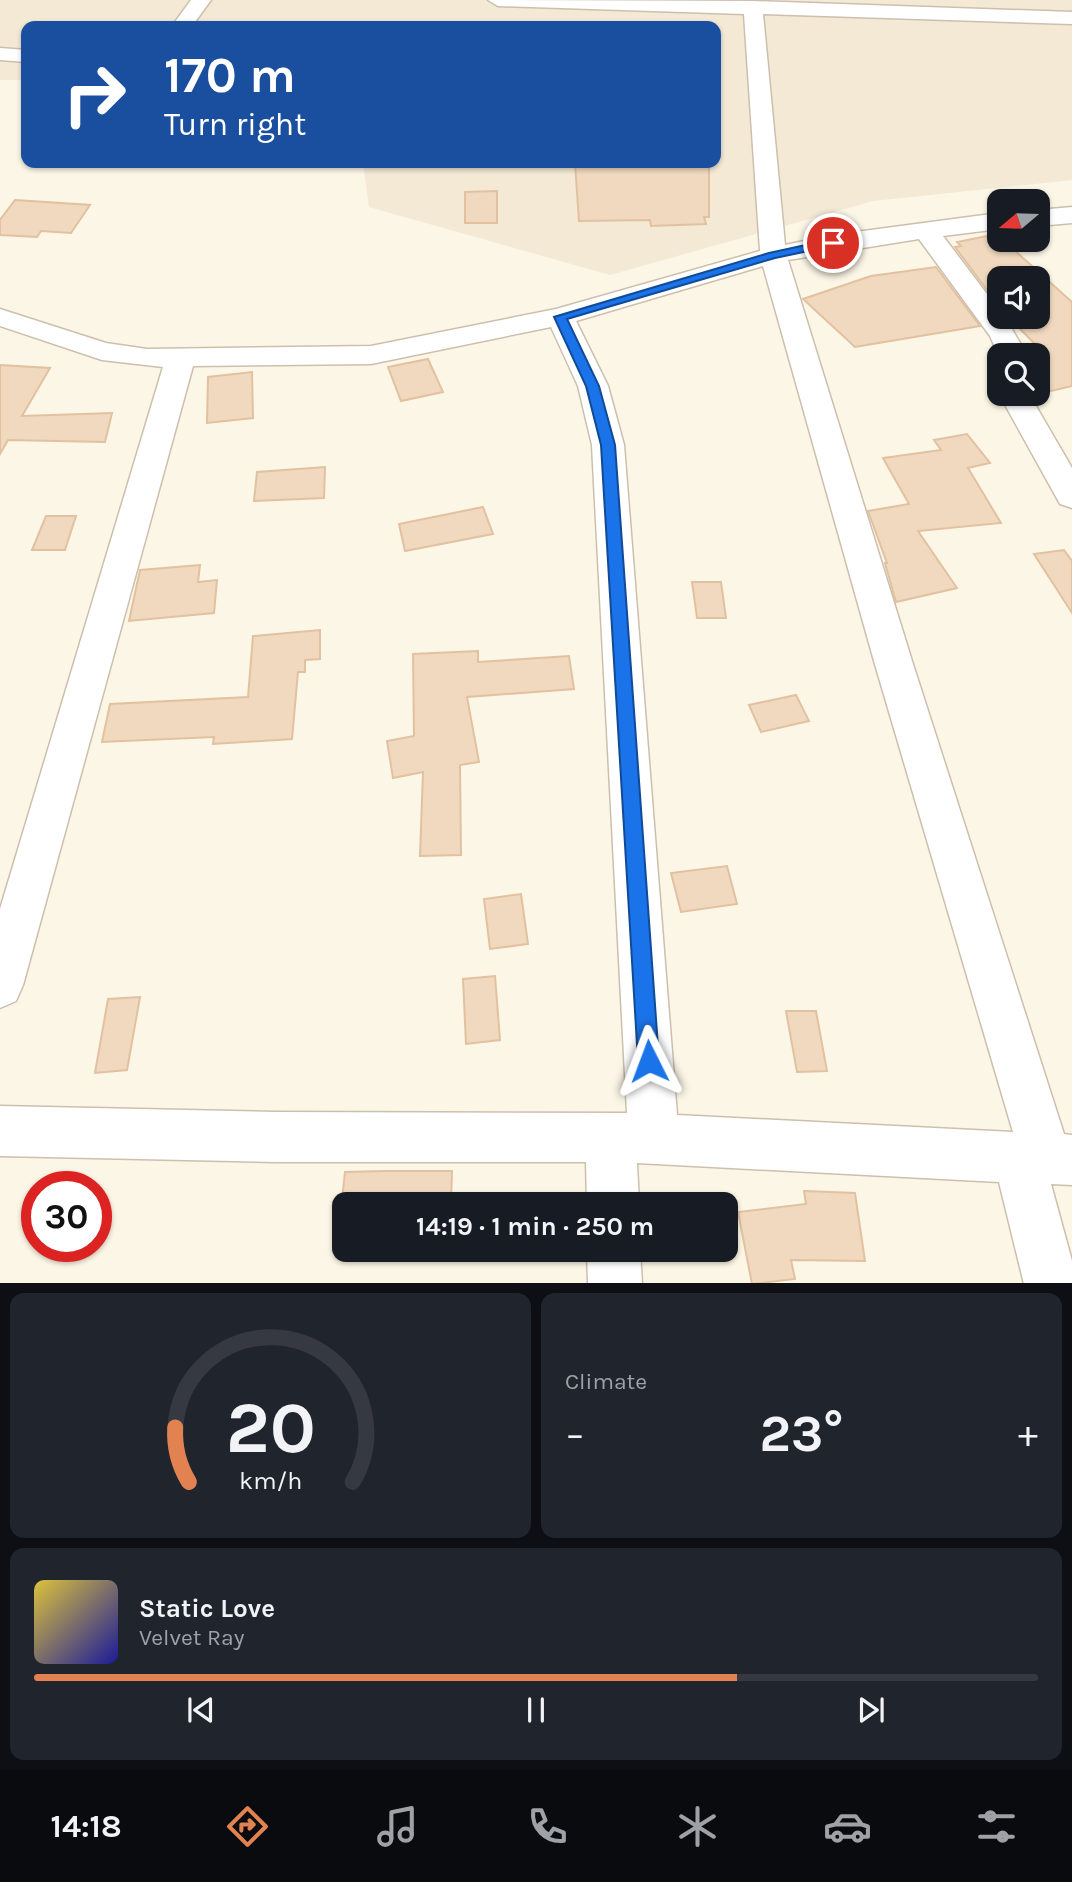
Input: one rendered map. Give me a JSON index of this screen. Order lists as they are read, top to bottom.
{
  "north": "left",
  "page": {
    "turn": ["170 m", "Turn right"],
    "limit": "30",
    "trip": "14:19 · 1 min · 250 m",
    "tile": "Climate",
    "heat": ["−", "23°", "+"],
    "song": ["Static Love", "Velvet Ray"],
    "tabs": "14:18",
    "gauge": ["20", "km/h"]
  }
}
